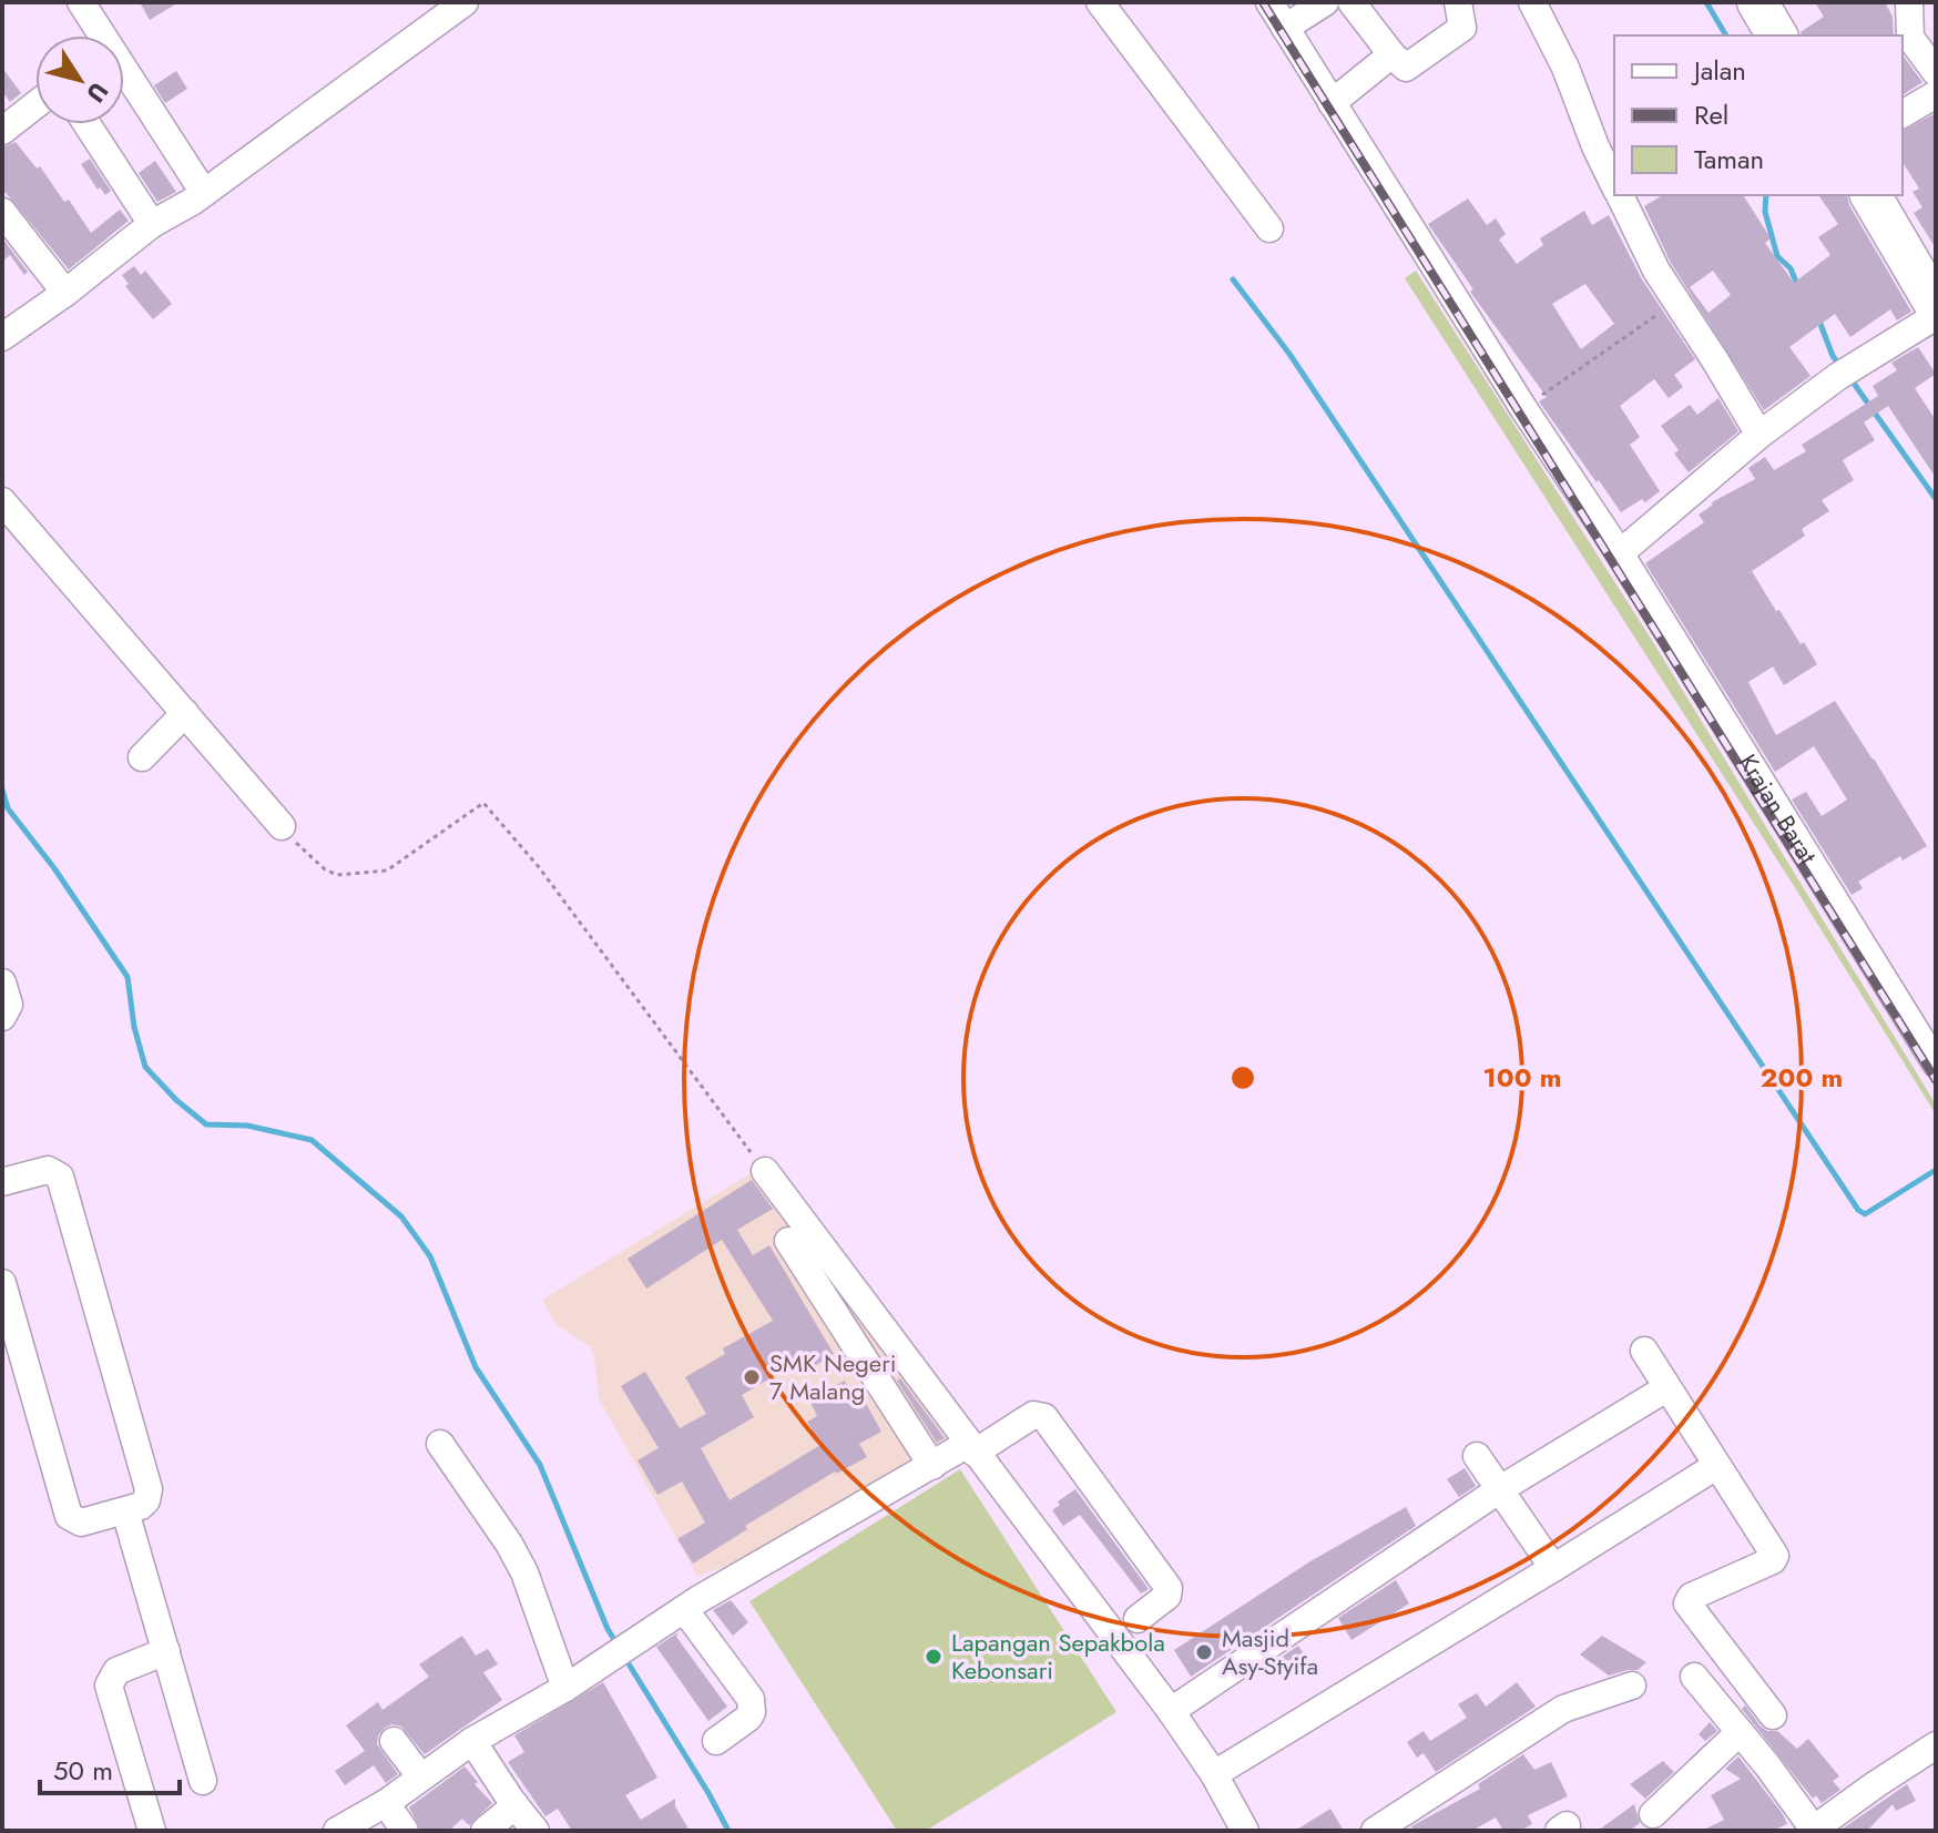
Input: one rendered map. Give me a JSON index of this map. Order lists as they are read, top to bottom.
{
  "streets": {
    "street": ["Krajan Barat"]
  },
  "places": ["SMK Negeri 7 Malang", "Masjid Asy-Styifa", "Lapangan Sepakbola Kebonsari"],
  "legend": ["Jalan", "Rel", "Taman"],
  "scale_bar": "50 m",
  "north": "bottom right",
  "rings": ["100 m", "200 m"]
}
